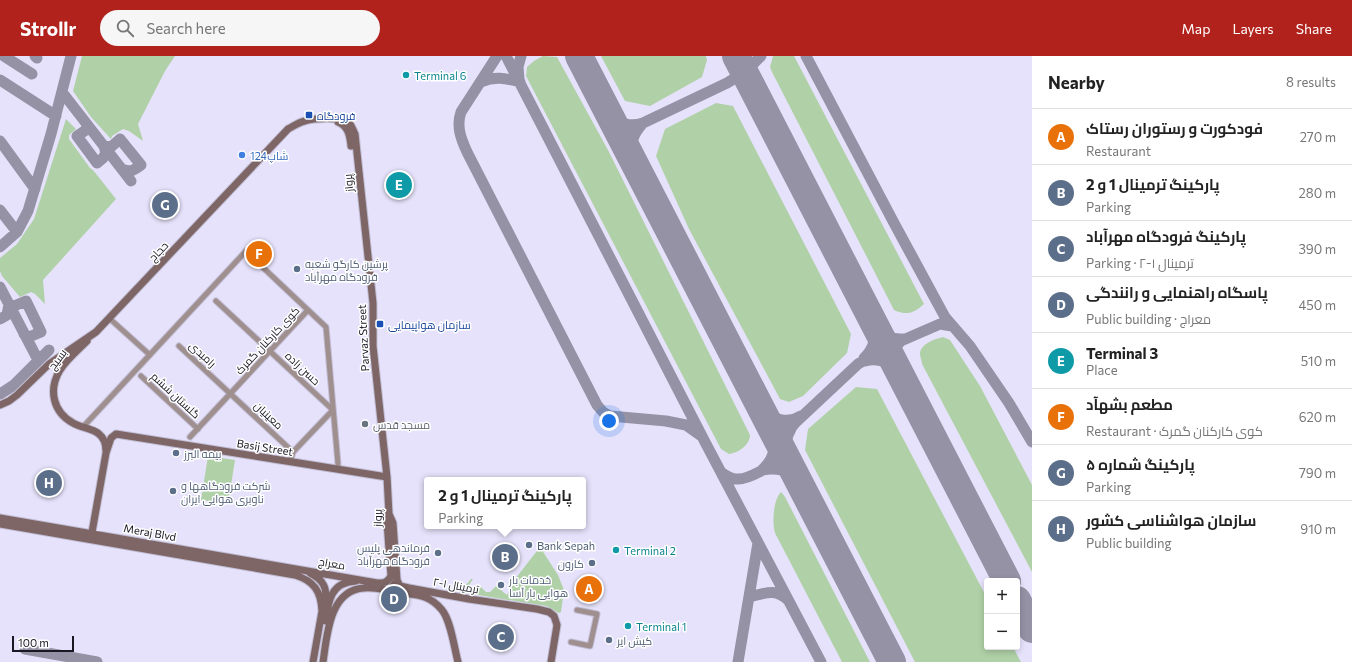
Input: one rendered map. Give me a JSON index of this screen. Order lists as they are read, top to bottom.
{
  "streets": {
    "main road": [
      "پرواز",
      "حجاج",
      "Parvaz Street",
      "بسیج",
      "Basij Street",
      "Meraj Blvd",
      "معراج",
      "ترمینال ۱-۲"
    ],
    "street": [
      "کوی کارکنان گمرک",
      "رامبدی",
      "حسن زاده",
      "گلستان ششم",
      "معینیان"
    ]
  },
  "crossings": [
    ["پرواز", "حجاج"],
    ["پرواز", "Parvaz Street"],
    ["پرواز", "Basij Street"],
    ["پرواز", "معراج"],
    ["حجاج", "بسیج"],
    ["Parvaz Street", "Basij Street"],
    ["کوی کارکنان گمرک", "رامبدی"],
    ["کوی کارکنان گمرک", "حسن زاده"],
    ["کوی کارکنان گمرک", "گلستان ششم"],
    ["کوی کارکنان گمرک", "معینیان"],
    ["رامبدی", "معینیان"],
    ["بسیج", "Basij Street"],
    ["Meraj Blvd", "معراج"]
  ],
  "places": {
    "other": [
      "Terminal 6",
      "124شاپ",
      "پرشین کارگو شعبه فرودگاه مهرآباد",
      "مسجد قدس",
      "بیمه البرز",
      "شرکت فرودگاهها و ناوبری هوایی ایران",
      "Bank Sepah",
      "Terminal 2",
      "فرماندهی پلیس فرودگاه مهرآباد",
      "کارون",
      "خدمات بار هوایی بار آسا",
      "Terminal 1",
      "کیش ایر"
    ],
    "transit": ["فرودگاه", "سازمان هواپیمایی"]
  },
  "scale_bar": "100 m",
  "page": {
    "header": "Strollr",
    "search": "Search here",
    "nav": ["Map", "Layers", "Share"],
    "heading": ["Nearby", "8 results"],
    "list": [
      {
        "mark": "A",
        "name": "فودکورت و رستوران رستاک",
        "note": "Restaurant",
        "value": "270 m"
      },
      {
        "mark": "B",
        "name": "پارکینگ ترمینال 1 و 2",
        "note": "Parking",
        "value": "280 m"
      },
      {
        "mark": "C",
        "name": "پارکینگ فرودگاه مهرآباد",
        "note": "Parking · ترمینال ۱-۲",
        "value": "390 m"
      },
      {
        "mark": "D",
        "name": "پاسگاه راهنمایی و رانندگی",
        "note": "Public building · معراج",
        "value": "450 m"
      },
      {
        "mark": "E",
        "name": "Terminal 3",
        "note": "Place",
        "value": "510 m"
      },
      {
        "mark": "F",
        "name": "مطعم بشهآد",
        "note": "Restaurant · کوی کارکنان گمرک",
        "value": "620 m"
      },
      {
        "mark": "G",
        "name": "پارکینگ شماره ۵",
        "note": "Parking",
        "value": "790 m"
      },
      {
        "mark": "H",
        "name": "سازمان هواشناسی کشور",
        "note": "Public building",
        "value": "910 m"
      }
    ],
    "pins": [
      "E",
      "G",
      "F",
      "H",
      "B",
      "A",
      "D",
      "C"
    ],
    "popup": ["پارکینگ ترمینال 1 و 2", "Parking"],
    "map_buttons": ["+", "−"],
    "scale": "100 m"
  }
}
